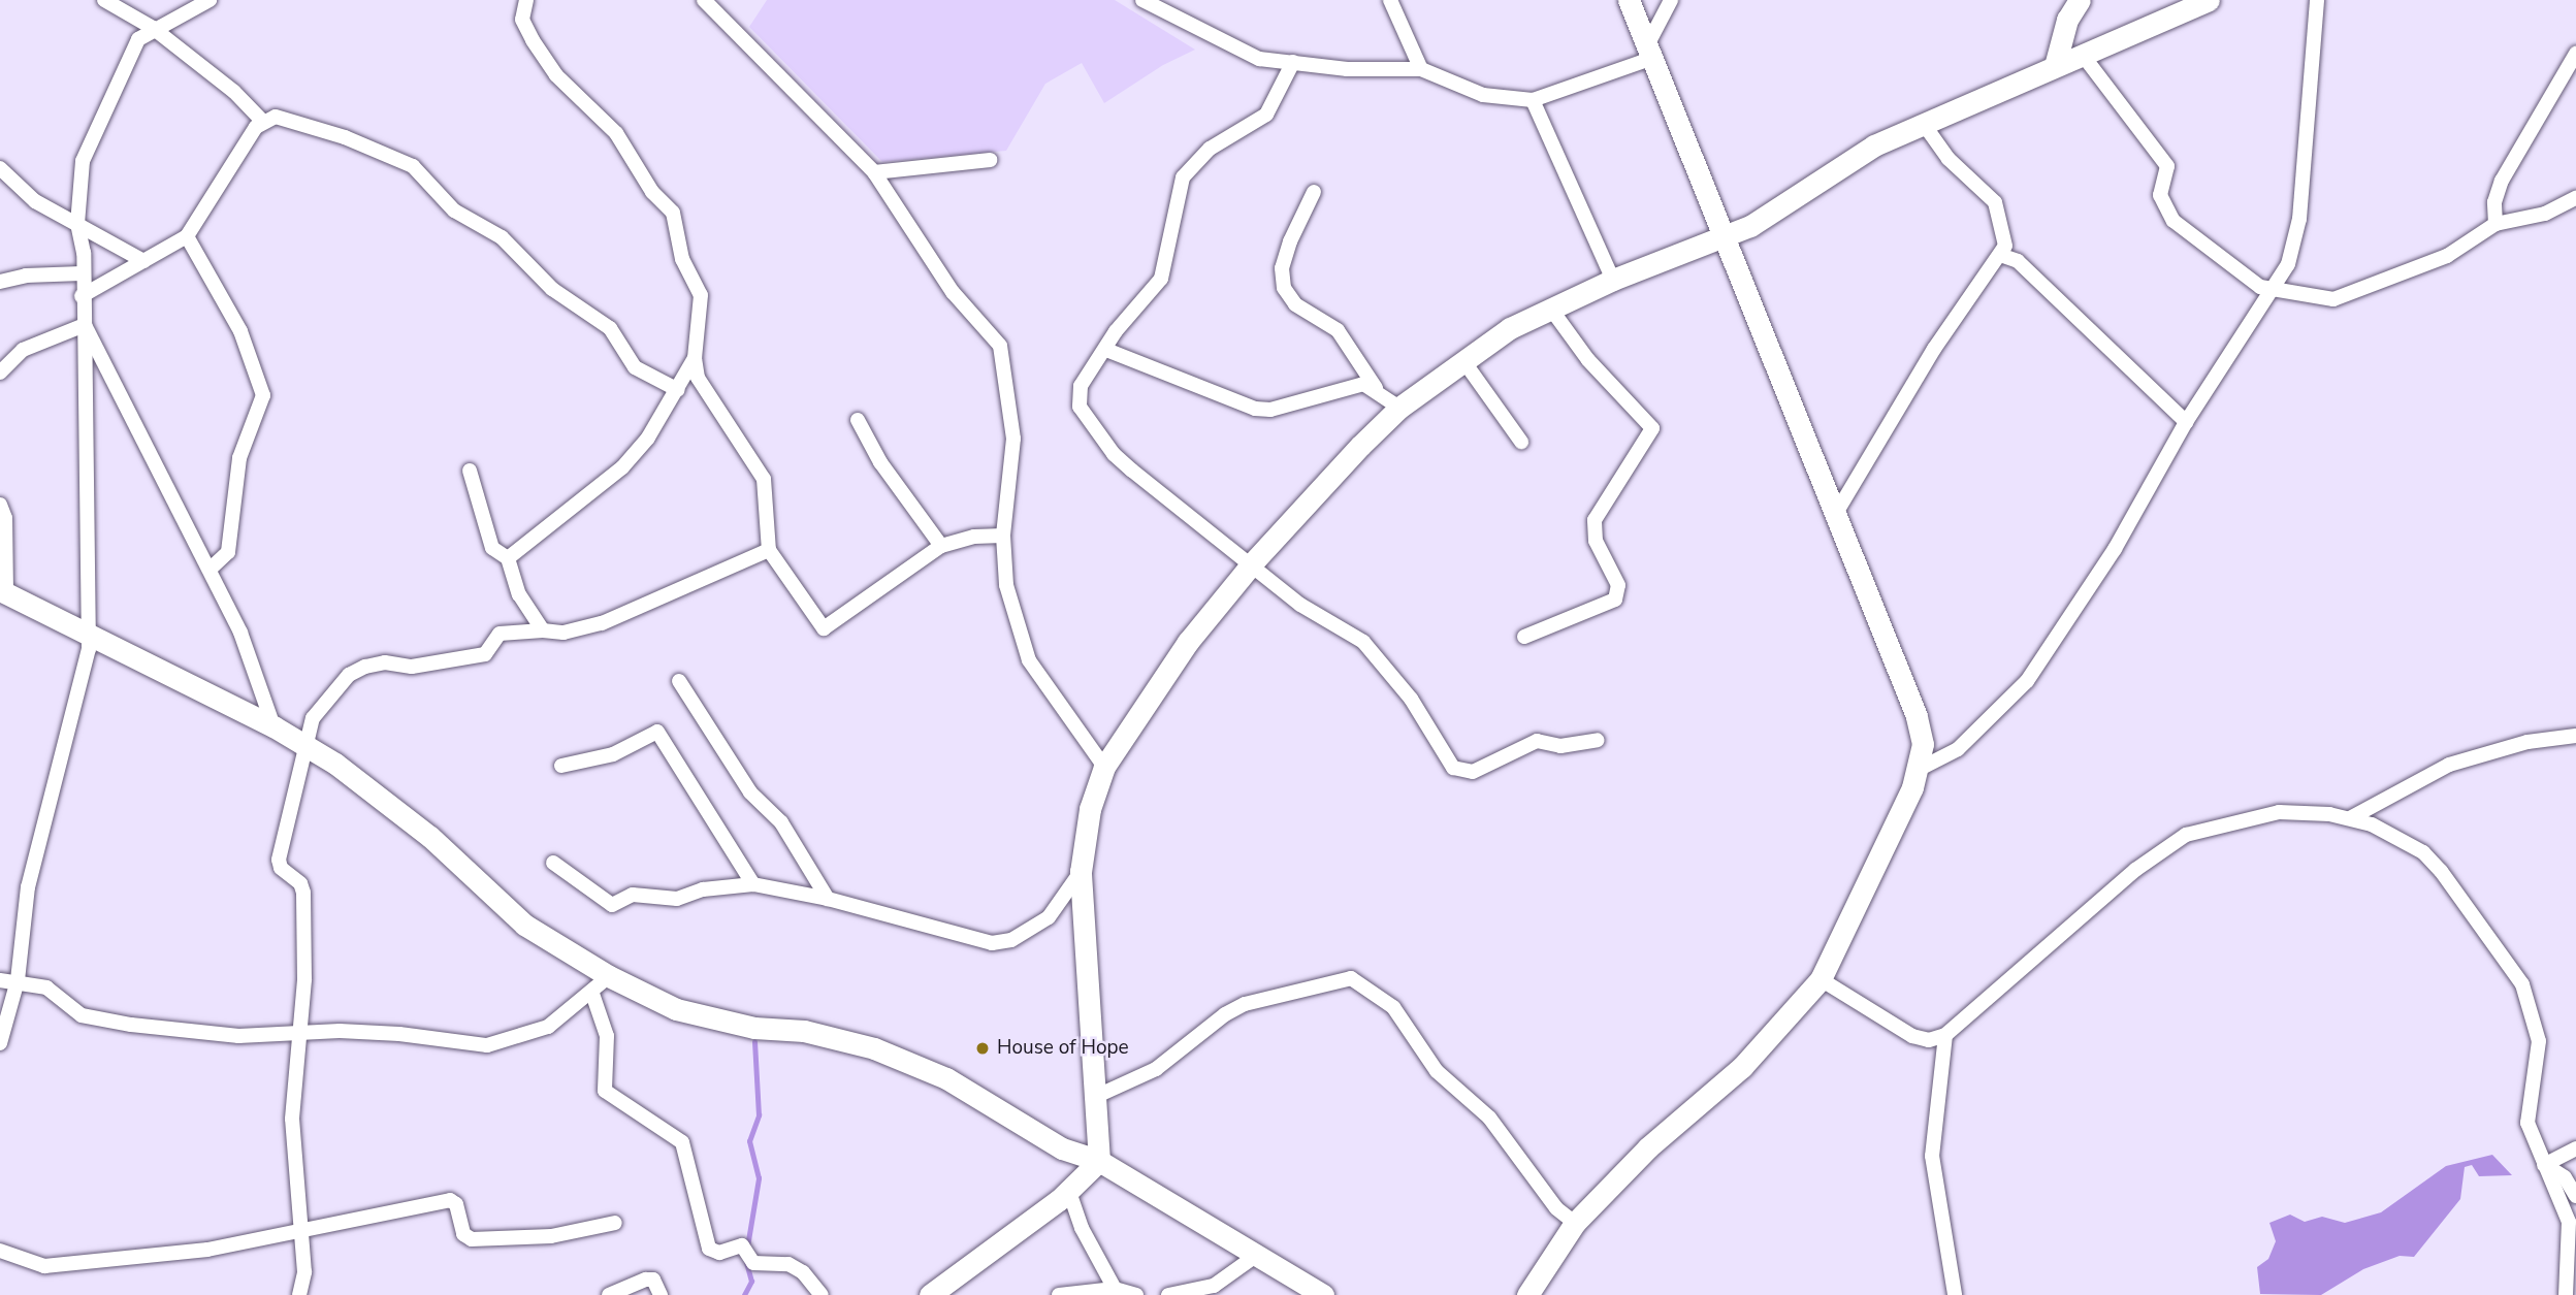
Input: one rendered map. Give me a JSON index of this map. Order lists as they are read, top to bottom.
{
  "places": ["House of Hope"]
}
